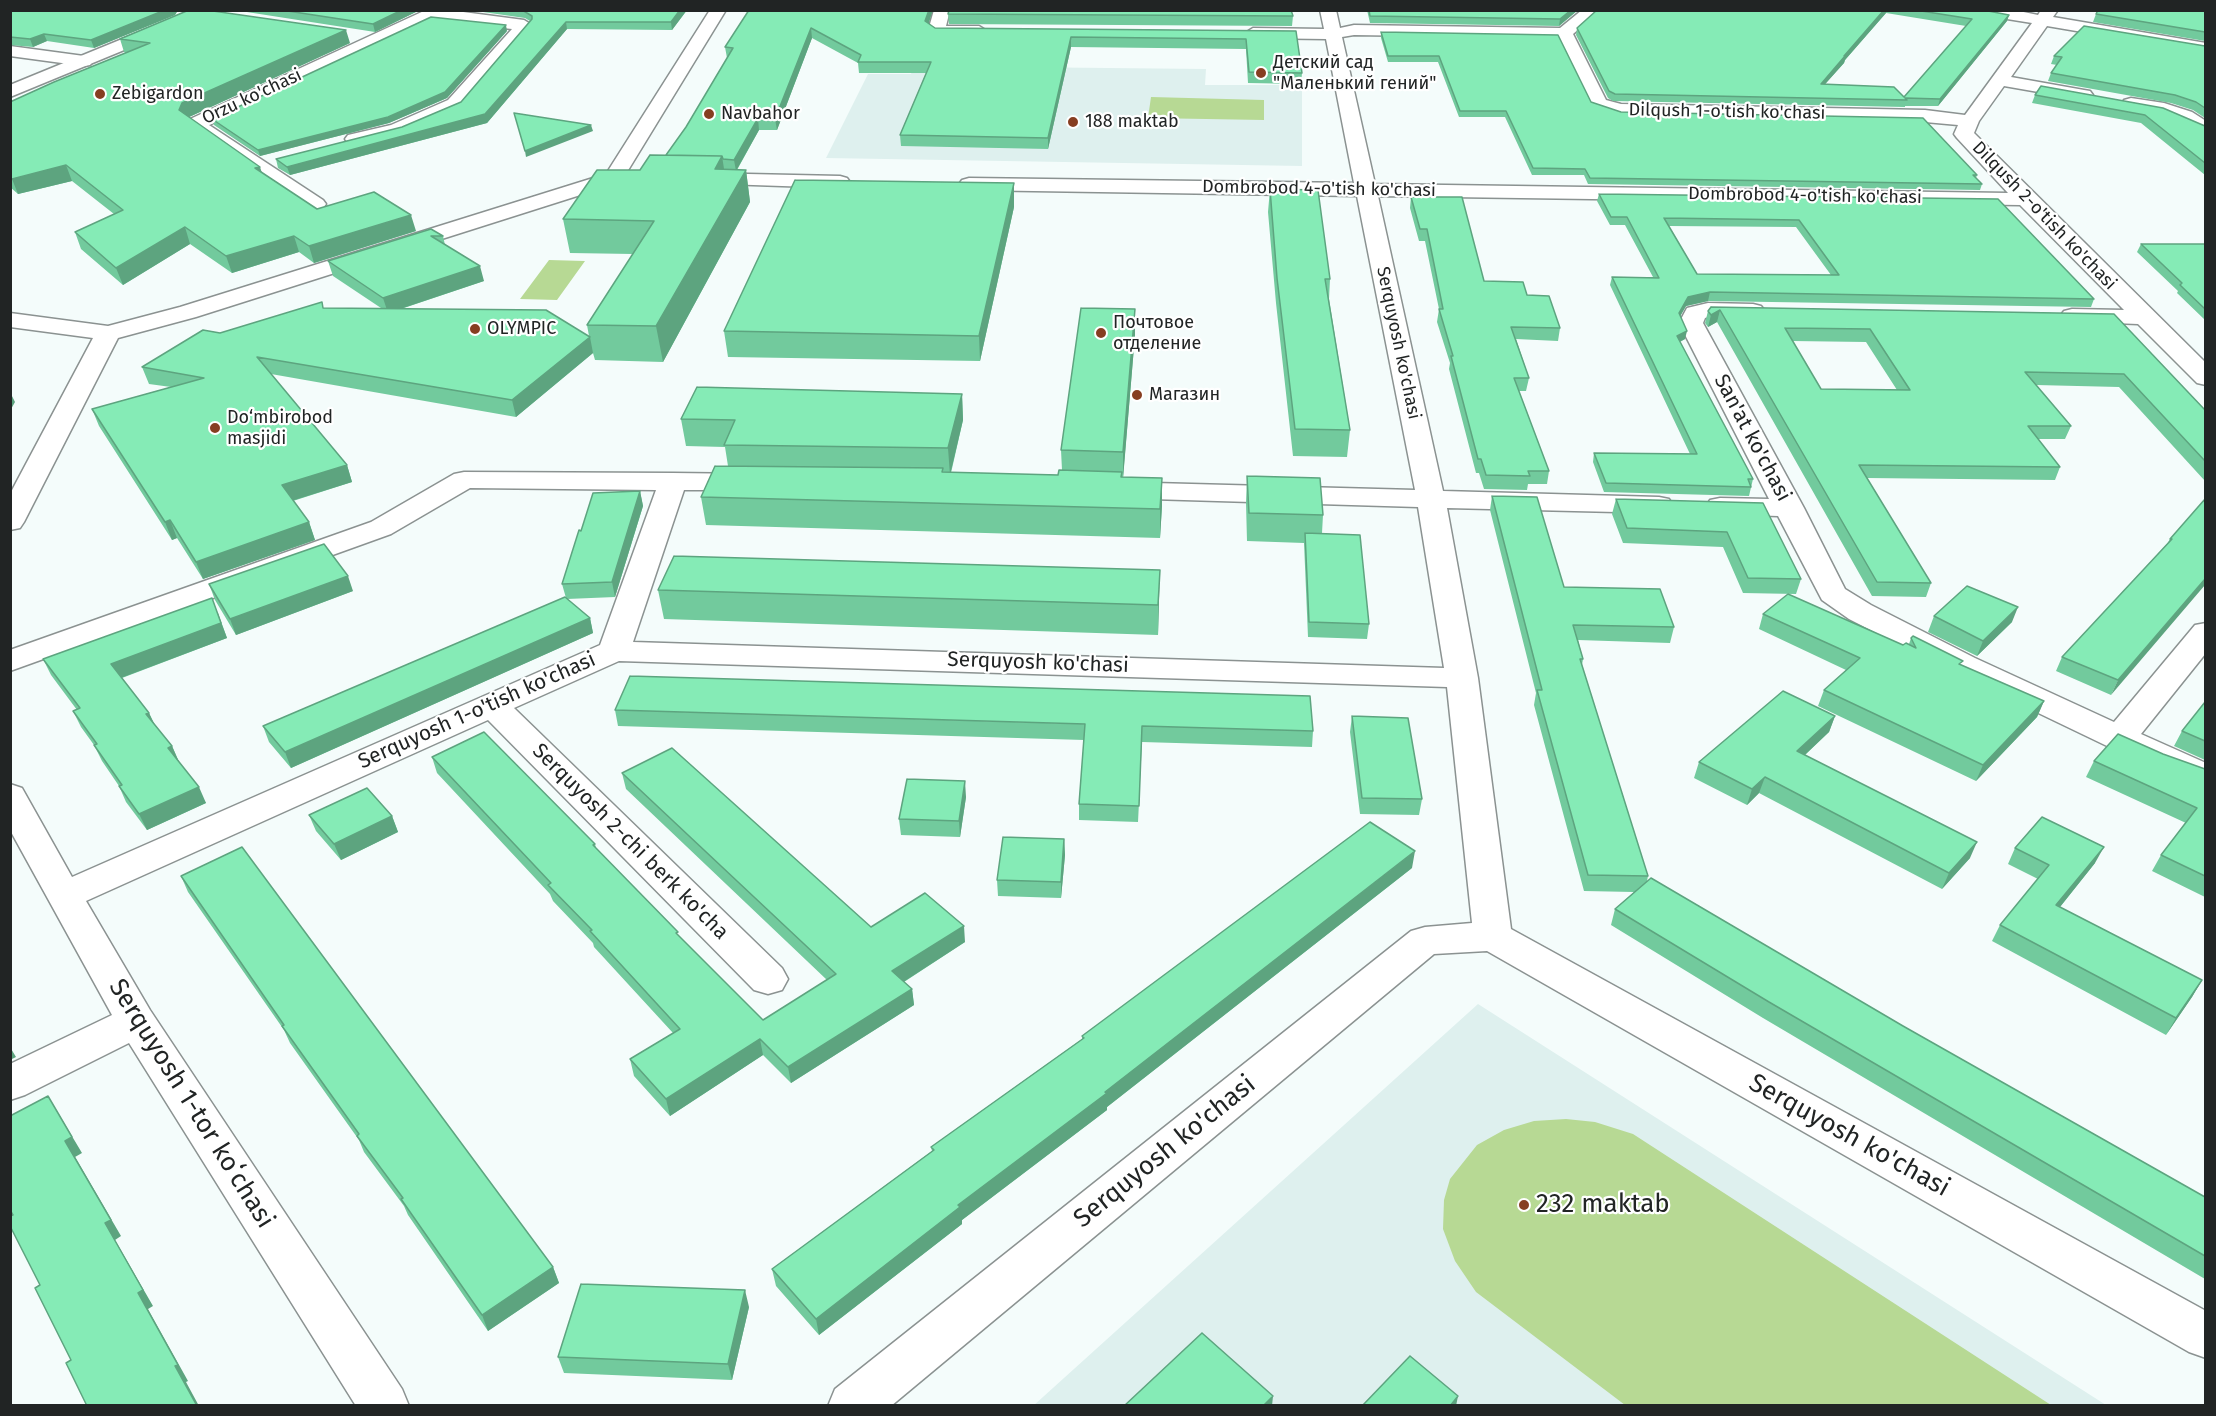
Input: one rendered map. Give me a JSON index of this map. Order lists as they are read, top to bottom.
{
  "streets": {
    "street": [
      "Orzu ko'chasi",
      "Dilqush 1-o'tish ko'chasi",
      "Dombrobod 4-o'tish ko'chasi",
      "Dilqush 2-o'tish ko'chasi",
      "Serquyosh ko'chasi",
      "San'at ko'chasi",
      "Serquyosh 1-o'tish ko'chasi",
      "Serquyosh 2-chi berk ko'cha",
      "Serquyosh 1-tor koʻchasi"
    ]
  },
  "crossings": [
    ["Dilqush 1-o'tish ko'chasi", "Dilqush 2-o'tish ko'chasi"],
    ["Dombrobod 4-o'tish ko'chasi", "Dilqush 2-o'tish ko'chasi"],
    ["Dombrobod 4-o'tish ko'chasi", "Serquyosh ko'chasi"],
    ["Serquyosh ko'chasi", "Serquyosh 1-o'tish ko'chasi"],
    ["Serquyosh 1-o'tish ko'chasi", "Serquyosh 2-chi berk ko'cha"],
    ["Serquyosh 1-o'tish ko'chasi", "Serquyosh 1-tor koʻchasi"]
  ],
  "places": [
    "Детский сад \"Маленький гений\"",
    "Zebigardon",
    "Navbahor",
    "188 maktab",
    "OLYMPIC",
    "Почтовое отделение",
    "Магазин",
    "Do‘mbirobod masjidi",
    "232 maktab"
  ]
}
